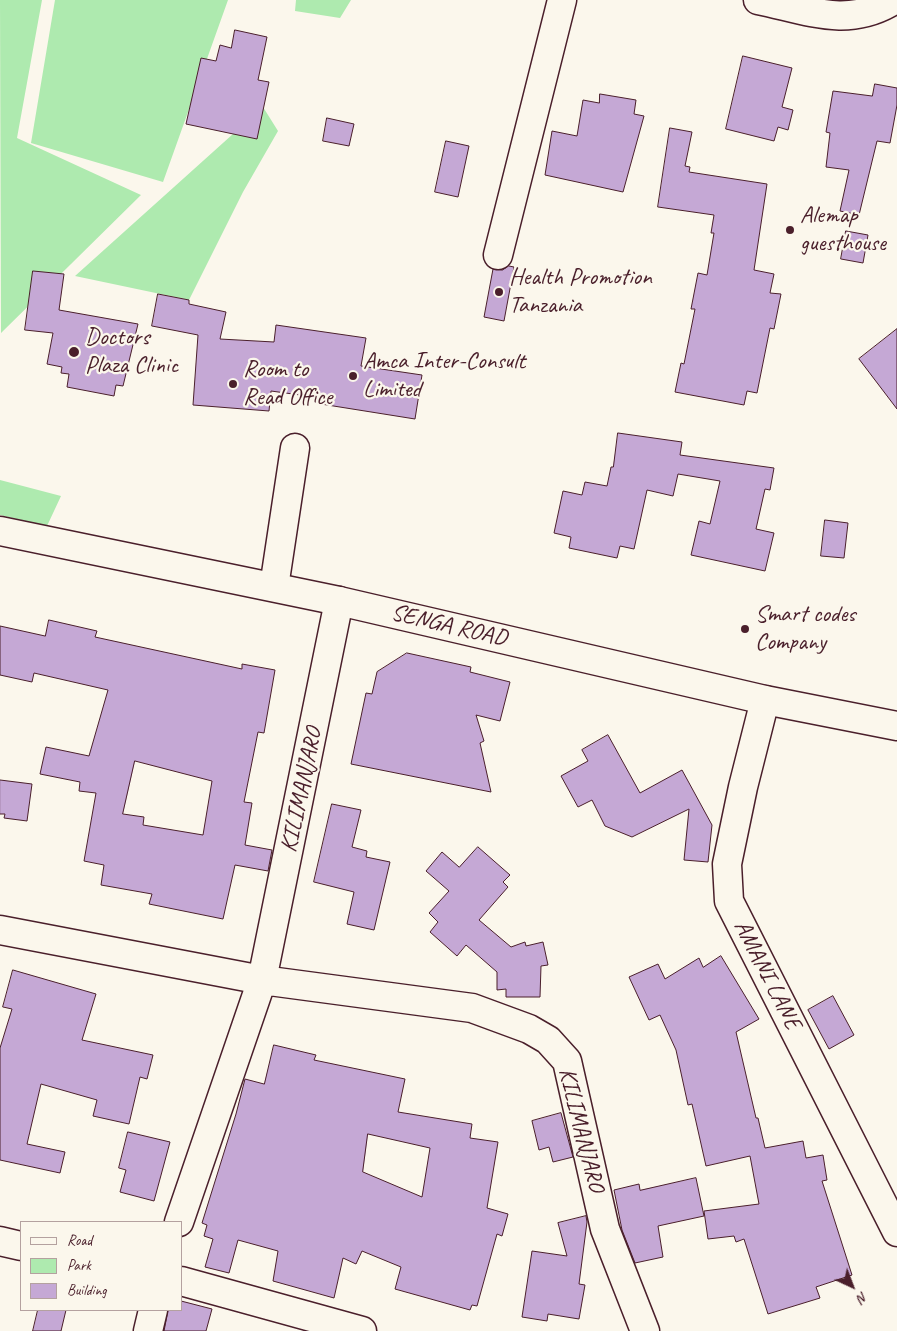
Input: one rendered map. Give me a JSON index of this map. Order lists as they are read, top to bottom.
{
  "streets": {
    "street": ["SENGA ROAD", "KILIMANJARO", "AMANI LANE"]
  },
  "crossings": [
    ["SENGA ROAD", "KILIMANJARO"],
    ["SENGA ROAD", "AMANI LANE"]
  ],
  "places": [
    "Alemap guesthouse",
    "Health Promotion Tanzania",
    "Doctors Plaza Clinic",
    "Amca Inter-Consult Limited",
    "Room to Read Office",
    "Smart codes Company"
  ],
  "legend": ["Road", "Park", "Building"],
  "north": "bottom right"
}
